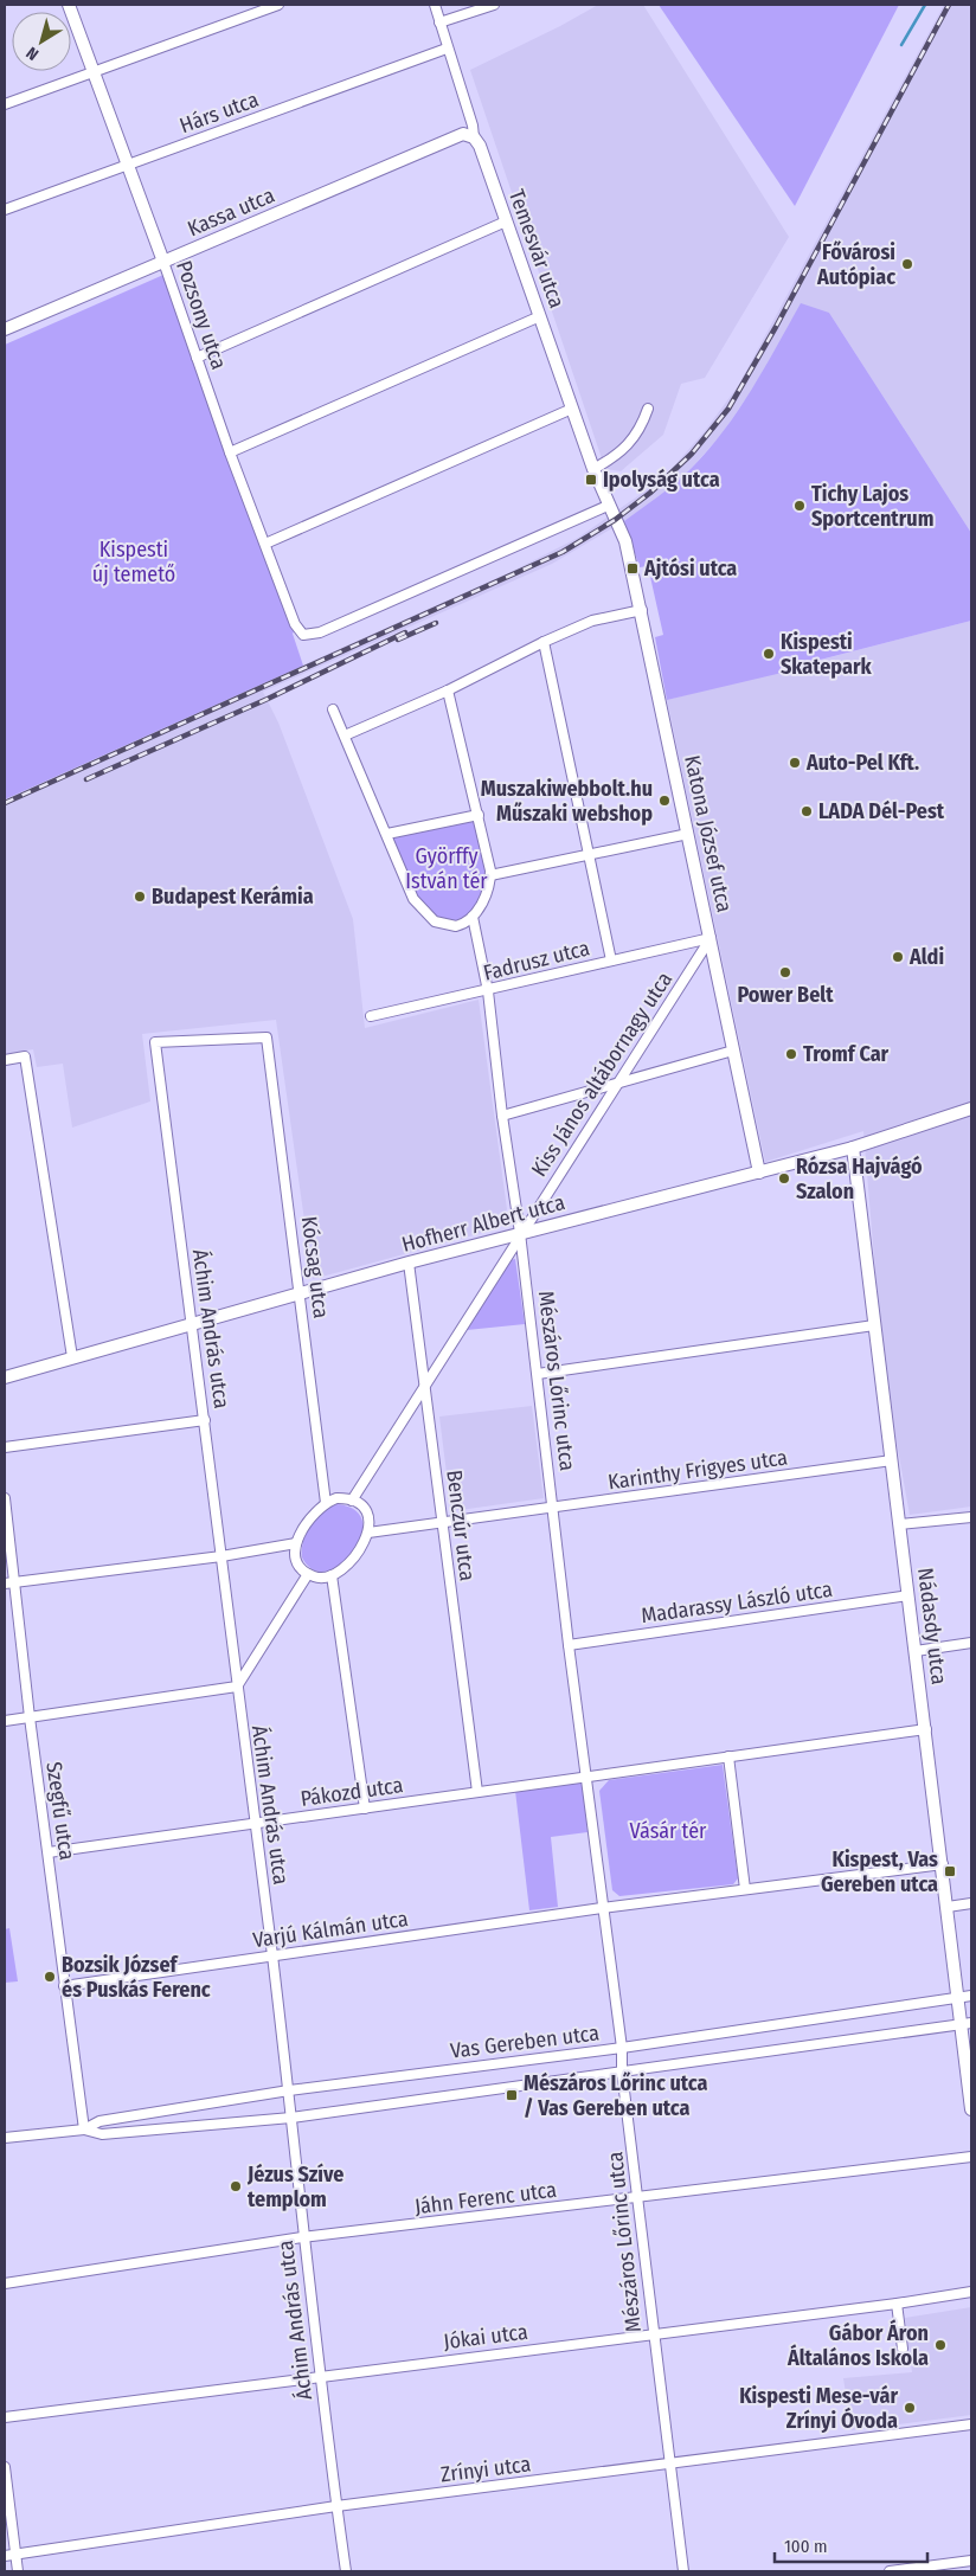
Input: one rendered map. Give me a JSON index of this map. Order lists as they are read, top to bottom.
{
  "streets": {
    "street": [
      "Hárs utca",
      "Kassa utca",
      "Temesvár utca",
      "Pozsony utca",
      "Katona József utca",
      "Fadrusz utca",
      "Kiss János altábornagy utca",
      "Hofherr Albert utca",
      "Kócsag utca",
      "Áchim András utca",
      "Mészáros Lőrinc utca",
      "Karinthy Frigyes utca",
      "Benczúr utca",
      "Madarassy László utca",
      "Nádasdy utca",
      "Pákozd utca",
      "Szegfű utca",
      "Varjú Kálmán utca",
      "Vas Gereben utca",
      "Jáhn Ferenc utca",
      "Jókai utca",
      "Zrínyi utca"
    ]
  },
  "crossings": [
    ["Hárs utca", "Temesvár utca"],
    ["Hárs utca", "Pozsony utca"],
    ["Kassa utca", "Temesvár utca"],
    ["Kassa utca", "Pozsony utca"],
    ["Temesvár utca", "Pozsony utca"],
    ["Temesvár utca", "Katona József utca"],
    ["Pozsony utca", "Katona József utca"],
    ["Katona József utca", "Fadrusz utca"],
    ["Katona József utca", "Kiss János altábornagy utca"],
    ["Katona József utca", "Hofherr Albert utca"],
    ["Fadrusz utca", "Kiss János altábornagy utca"],
    ["Fadrusz utca", "Mészáros Lőrinc utca"],
    ["Kiss János altábornagy utca", "Hofherr Albert utca"],
    ["Kiss János altábornagy utca", "Kócsag utca"],
    ["Kiss János altábornagy utca", "Mészáros Lőrinc utca"],
    ["Kiss János altábornagy utca", "Karinthy Frigyes utca"],
    ["Kiss János altábornagy utca", "Benczúr utca"],
    ["Hofherr Albert utca", "Kócsag utca"],
    ["Hofherr Albert utca", "Áchim András utca"],
    ["Hofherr Albert utca", "Mészáros Lőrinc utca"],
    ["Hofherr Albert utca", "Benczúr utca"],
    ["Hofherr Albert utca", "Nádasdy utca"],
    ["Kócsag utca", "Áchim András utca"],
    ["Kócsag utca", "Karinthy Frigyes utca"],
    ["Áchim András utca", "Pákozd utca"],
    ["Áchim András utca", "Varjú Kálmán utca"],
    ["Áchim András utca", "Vas Gereben utca"],
    ["Áchim András utca", "Jáhn Ferenc utca"],
    ["Áchim András utca", "Jókai utca"],
    ["Áchim András utca", "Zrínyi utca"],
    ["Mészáros Lőrinc utca", "Karinthy Frigyes utca"],
    ["Mészáros Lőrinc utca", "Madarassy László utca"],
    ["Mészáros Lőrinc utca", "Pákozd utca"],
    ["Mészáros Lőrinc utca", "Varjú Kálmán utca"],
    ["Mészáros Lőrinc utca", "Vas Gereben utca"],
    ["Mészáros Lőrinc utca", "Jáhn Ferenc utca"],
    ["Mészáros Lőrinc utca", "Jókai utca"],
    ["Mészáros Lőrinc utca", "Zrínyi utca"],
    ["Karinthy Frigyes utca", "Benczúr utca"],
    ["Karinthy Frigyes utca", "Nádasdy utca"],
    ["Benczúr utca", "Pákozd utca"],
    ["Madarassy László utca", "Nádasdy utca"],
    ["Nádasdy utca", "Vas Gereben utca"],
    ["Pákozd utca", "Szegfű utca"],
    ["Szegfű utca", "Varjú Kálmán utca"],
    ["Szegfű utca", "Vas Gereben utca"]
  ],
  "parks": ["Kispesti új temető", "Györffy István tér", "Vásár tér"],
  "places": {
    "other": [
      "Fővárosi Autópiac",
      "Tichy Lajos Sportcentrum",
      "Kispesti Skatepark",
      "Auto-Pel Kft.",
      "Muszakiwebbolt.hu Műszaki webshop",
      "LADA Dél-Pest",
      "Budapest Kerámia",
      "Aldi",
      "Power Belt",
      "Tromf Car",
      "Rózsa Hajvágó Szalon",
      "Bozsik József és Puskás Ferenc",
      "Jézus Szíve templom",
      "Gábor Áron Általános Iskola",
      "Kispesti Mese-vár Zrínyi Óvoda"
    ],
    "transit": [
      "Ipolyság utca",
      "Ajtósi utca",
      "Kispest, Vas Gereben utca",
      "Mészáros Lőrinc utca / Vas Gereben utca"
    ]
  },
  "scale_bar": "100 m",
  "north": "bottom left"
}
